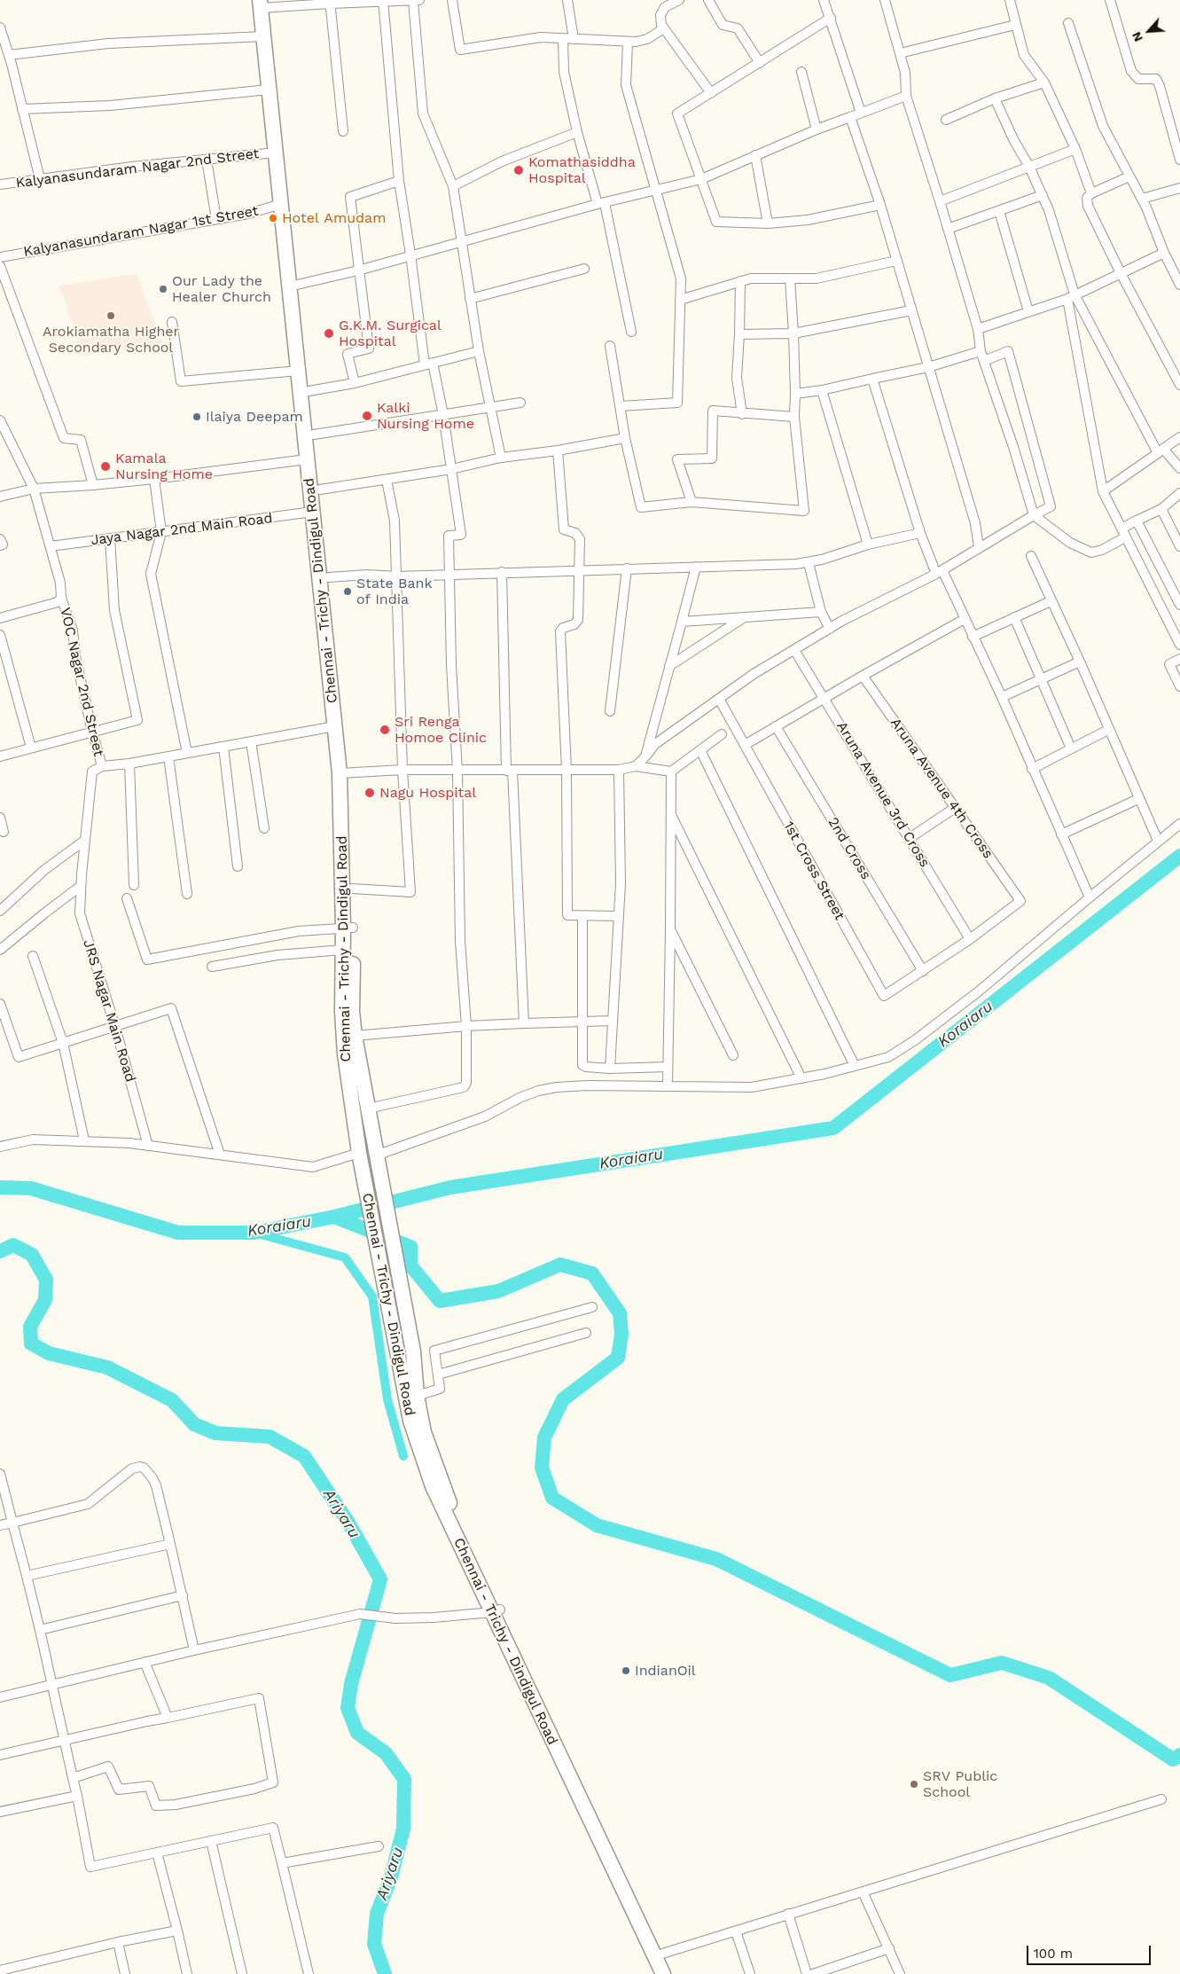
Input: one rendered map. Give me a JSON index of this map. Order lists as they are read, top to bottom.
{
  "streets": {
    "highway": ["Chennai - Trichy - Dindigul Road"],
    "street": [
      "Kalyanasundaram Nagar 2nd Street",
      "Kalyanasundaram Nagar 1st Street",
      "Jaya Nagar 2nd Main Road",
      "VOC Nagar 2nd Street",
      "Aruna Avenue 4th Cross",
      "Aruna Avenue 3rd Cross",
      "2nd Cross",
      "1st Cross Street",
      "JRS Nagar Main Road"
    ]
  },
  "crossings": [
    ["Kalyanasundaram Nagar 2nd Street", "Chennai - Trichy - Dindigul Road"],
    ["Kalyanasundaram Nagar 1st Street", "Chennai - Trichy - Dindigul Road"],
    ["Jaya Nagar 2nd Main Road", "Chennai - Trichy - Dindigul Road"],
    ["Jaya Nagar 2nd Main Road", "VOC Nagar 2nd Street"],
    ["VOC Nagar 2nd Street", "JRS Nagar Main Road"],
    ["Aruna Avenue 4th Cross", "Aruna Avenue 3rd Cross"],
    ["2nd Cross", "1st Cross Street"]
  ],
  "water": ["Koraiaru", "Ariyaru"],
  "places": [
    "Komathasiddha Hospital",
    "Hotel Amudam",
    "Our Lady the Healer Church",
    "Arokiamatha Higher Secondary School",
    "G.K.M. Surgical Hospital",
    "Kalki Nursing Home",
    "Ilaiya Deepam",
    "Kamala Nursing Home",
    "State Bank of India",
    "Sri Renga Homoe Clinic",
    "Nagu Hospital",
    "IndianOil",
    "SRV Public School"
  ],
  "scale_bar": "100 m",
  "north": "bottom left"
}
